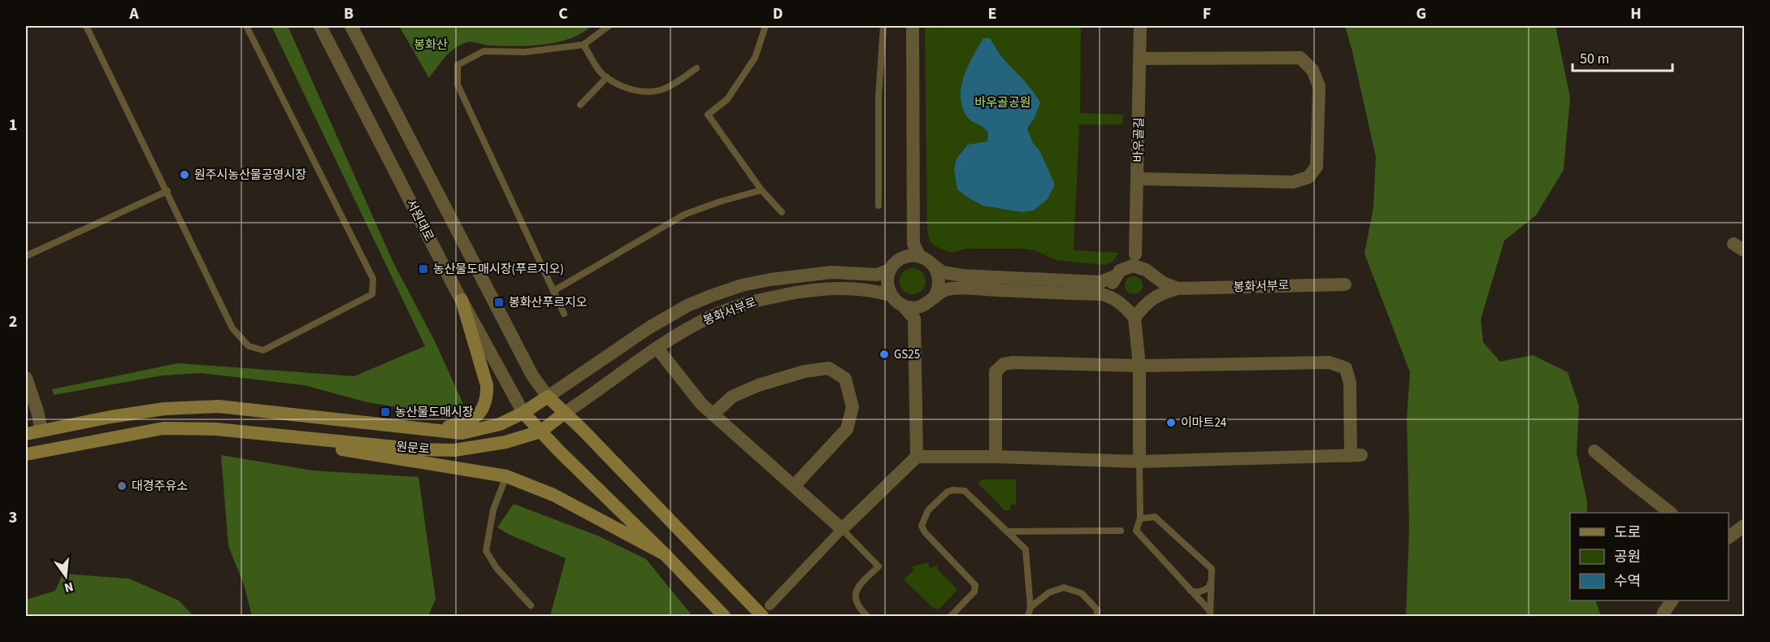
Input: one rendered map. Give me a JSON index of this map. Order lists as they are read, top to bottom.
{
  "streets": {
    "main road": ["원문로"],
    "street": ["바우골길", "서원대로", "봉화서부로"]
  },
  "crossings": [
    ["서원대로", "원문로"],
    ["봉화서부로", "원문로"]
  ],
  "parks": ["봉화산", "바우골공원"],
  "places": {
    "other": [
      "원주시농산물공영시장",
      "GS25",
      "이마트24",
      "대경주유소"
    ],
    "transit": ["농산물도매시장(푸르지오)", "봉화산푸르지오", "농산물도매시장"]
  },
  "legend": ["도로", "공원", "수역"],
  "scale_bar": "50 m",
  "north": "bottom",
  "grid": {
    "columns": [
      "A",
      "B",
      "C",
      "D",
      "E",
      "F",
      "G",
      "H"
    ],
    "rows": ["1", "2", "3"]
  }
}
